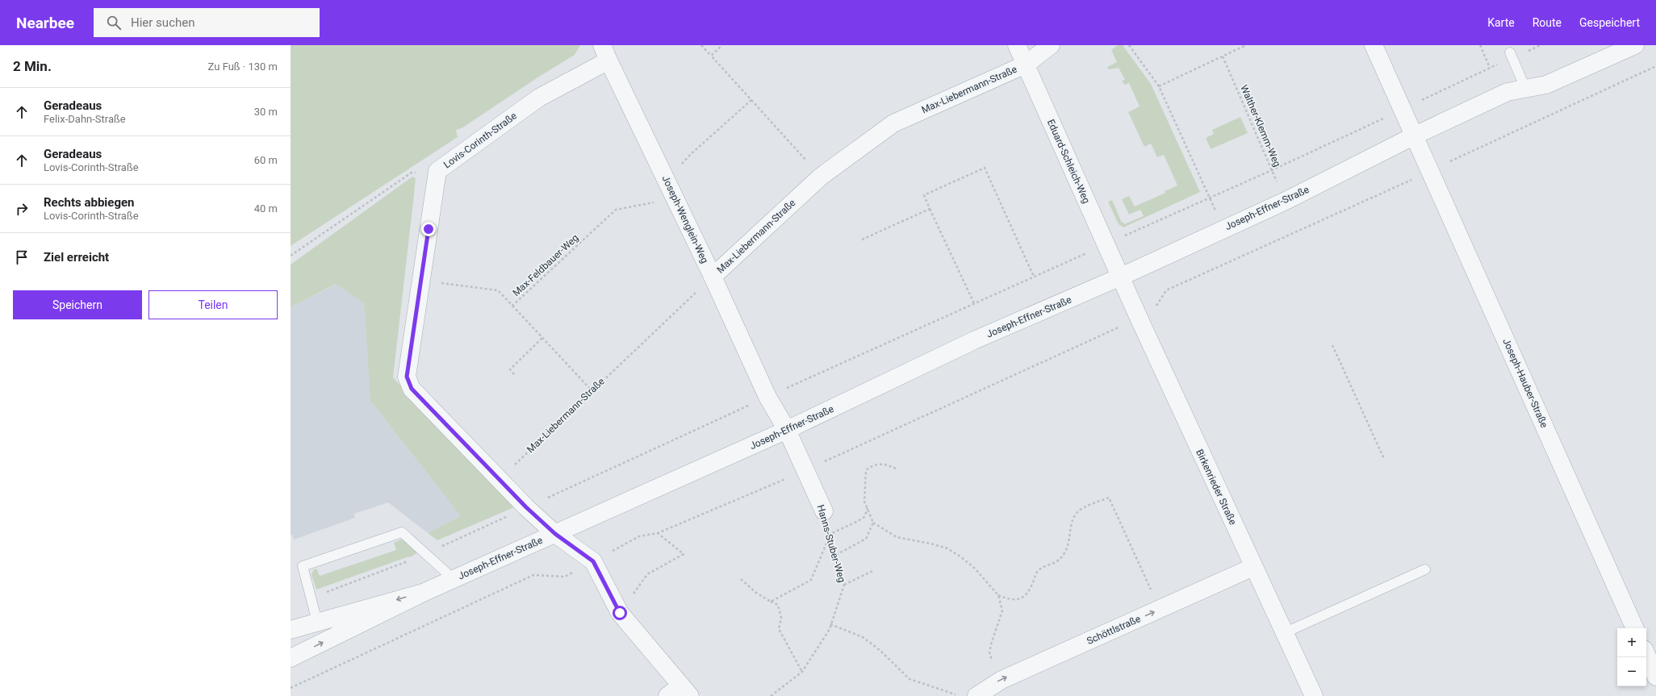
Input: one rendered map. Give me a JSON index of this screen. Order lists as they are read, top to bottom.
{
  "streets": {
    "street": [
      "Max-Liebermann-Straße",
      "Lovis-Corinth-Straße",
      "Eduard-Schleich-Weg",
      "Joseph-Effner-Straße",
      "Joseph-Wenglein-Weg",
      "Joseph-Hauber-Straße",
      "Birkenrieder Straße",
      "Hanns-Stuber-Weg",
      "Schöttlstraße"
    ],
    "path": ["Walther-Klemm-Weg", "Max-Feldbauer-Weg"]
  },
  "crossings": [
    ["Max-Liebermann-Straße", "Lovis-Corinth-Straße"],
    ["Max-Liebermann-Straße", "Eduard-Schleich-Weg"],
    ["Max-Liebermann-Straße", "Joseph-Wenglein-Weg"],
    ["Walther-Klemm-Weg", "Joseph-Effner-Straße"],
    ["Lovis-Corinth-Straße", "Joseph-Effner-Straße"],
    ["Lovis-Corinth-Straße", "Joseph-Wenglein-Weg"],
    ["Lovis-Corinth-Straße", "Max-Feldbauer-Weg"],
    ["Eduard-Schleich-Weg", "Joseph-Effner-Straße"],
    ["Eduard-Schleich-Weg", "Birkenrieder Straße"],
    ["Joseph-Effner-Straße", "Joseph-Wenglein-Weg"],
    ["Joseph-Effner-Straße", "Joseph-Hauber-Straße"],
    ["Joseph-Effner-Straße", "Birkenrieder Straße"],
    ["Joseph-Effner-Straße", "Hanns-Stuber-Weg"],
    ["Joseph-Wenglein-Weg", "Max-Feldbauer-Weg"],
    ["Joseph-Wenglein-Weg", "Hanns-Stuber-Weg"],
    ["Birkenrieder Straße", "Schöttlstraße"]
  ],
  "one_way": ["Schöttlstraße"],
  "page": {
    "header": "Nearbee",
    "search": "Hier suchen",
    "nav": ["Karte", "Route", "Gespeichert"],
    "heading": ["2 Min.", "Zu Fuß · 130 m"],
    "list": [
      ["Geradeaus", "Felix-Dahn-Straße", "30 m"],
      ["Geradeaus", "Lovis-Corinth-Straße", "60 m"],
      ["Rechts abbiegen", "Lovis-Corinth-Straße", "40 m"],
      "Ziel erreicht"
    ],
    "buttons": ["Speichern", "Teilen"],
    "map_buttons": ["+", "−"]
  }
}
